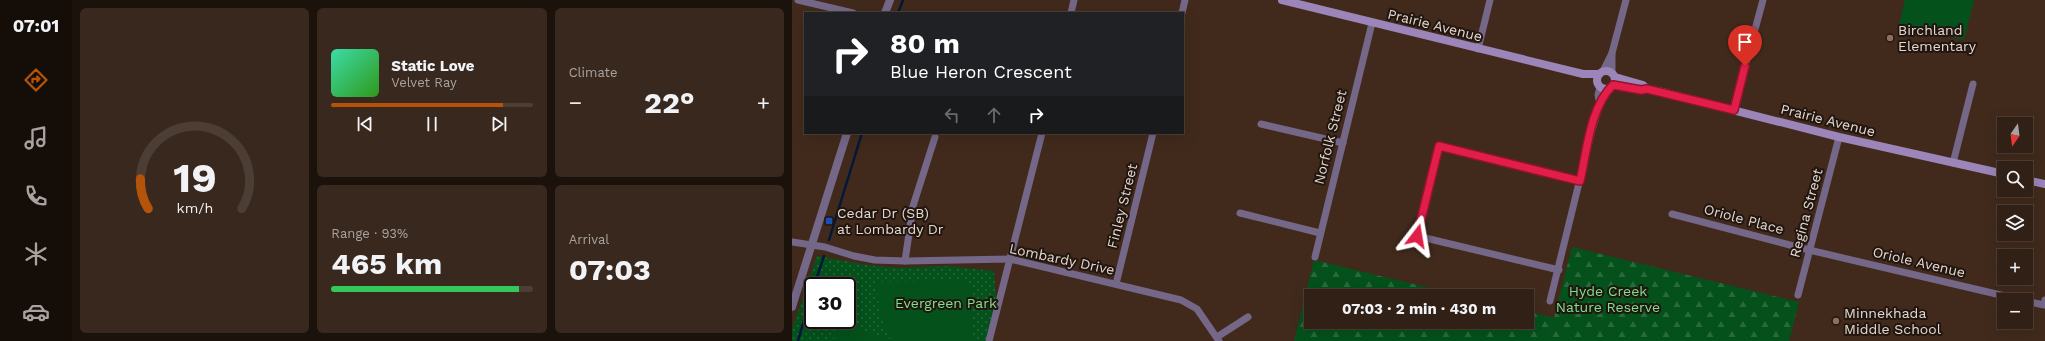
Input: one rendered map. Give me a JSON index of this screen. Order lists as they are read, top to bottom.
{
  "streets": {
    "main road": ["Prairie Avenue"],
    "street": [
      "Norfolk Street",
      "Finley Street",
      "Regina Street",
      "Oriole Place",
      "Lombardy Drive",
      "Oriole Avenue"
    ]
  },
  "crossings": [
    ["Prairie Avenue", "Norfolk Street"],
    ["Prairie Avenue", "Regina Street"],
    ["Finley Street", "Lombardy Drive"],
    ["Regina Street", "Oriole Place"],
    ["Regina Street", "Oriole Avenue"],
    ["Oriole Place", "Oriole Avenue"]
  ],
  "parks": ["Hyde Creek Nature Reserve", "Evergreen Park"],
  "places": {
    "other": ["Birchland Elementary", "Minnekhada Middle School"],
    "transit": ["Cedar Dr (SB) at Lombardy Dr"]
  },
  "north": "bottom",
  "page": {
    "tabs": "07:01",
    "tile": [
      "Climate",
      ["Range · 93%", "465 km"],
      ["Arrival", "07:03"]
    ],
    "turn": ["80 m", "Blue Heron Crescent"],
    "song": ["Static Love", "Velvet Ray"],
    "heat": ["−", "22°", "+"],
    "map_buttons": ["+", "−"],
    "limit": "30",
    "trip": "07:03 · 2 min · 430 m",
    "gauge": ["19", "km/h"]
  }
}
